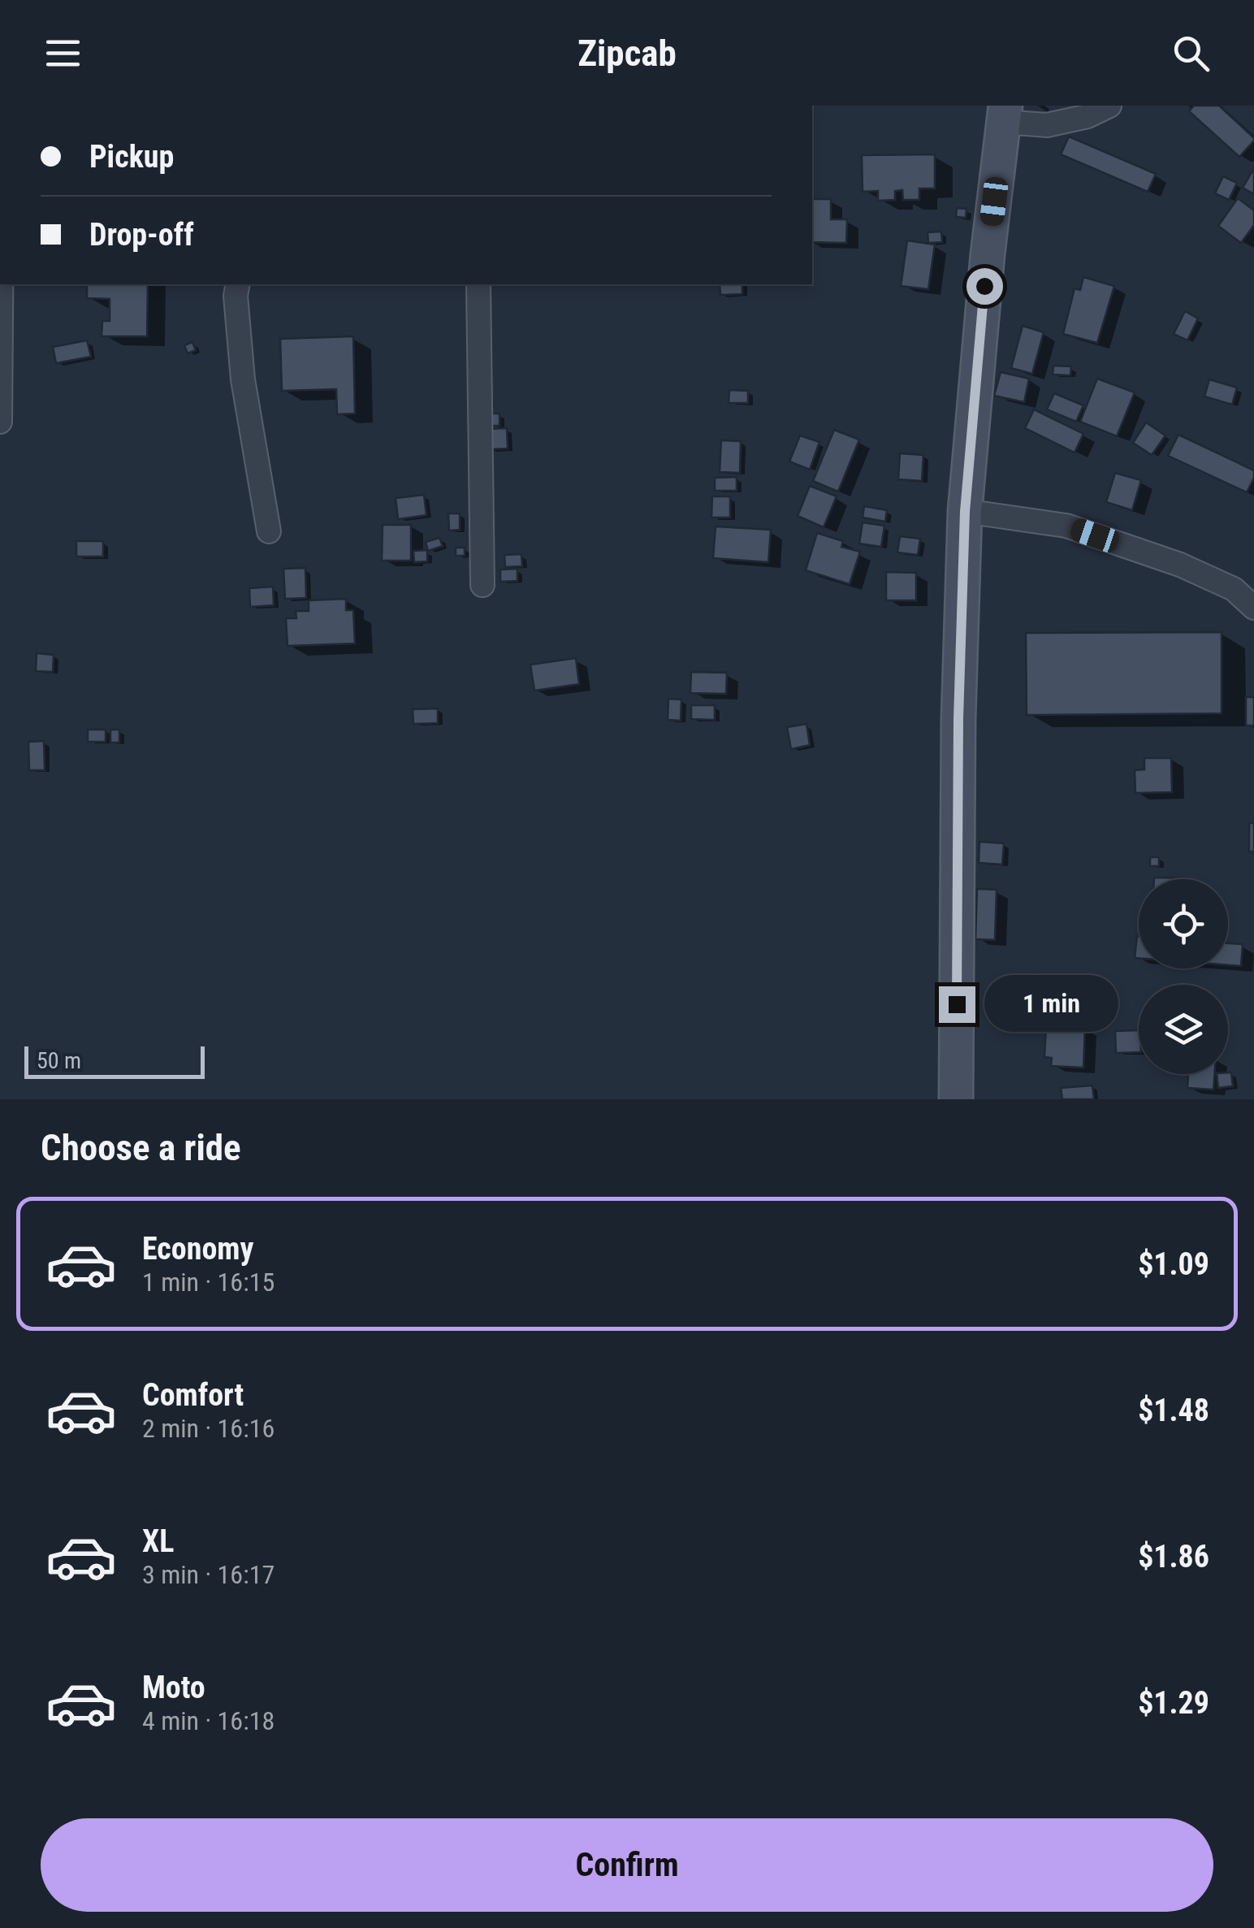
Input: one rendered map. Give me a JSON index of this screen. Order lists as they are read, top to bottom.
{
  "scale_bar": "50 m",
  "page": {
    "header": "Zipcab",
    "banner": ["Pickup", "Drop-off"],
    "bubble": "1 min",
    "scale": "50 m",
    "heading": "Choose a ride",
    "list": [
      {
        "name": "Economy",
        "note": "1 min · 16:15",
        "value": "$1.09"
      },
      {
        "name": "Comfort",
        "note": "2 min · 16:16",
        "value": "$1.48"
      },
      {
        "name": "XL",
        "note": "3 min · 16:17",
        "value": "$1.86"
      },
      {
        "name": "Moto",
        "note": "4 min · 16:18",
        "value": "$1.29"
      }
    ],
    "buttons": "Confirm"
  }
}
